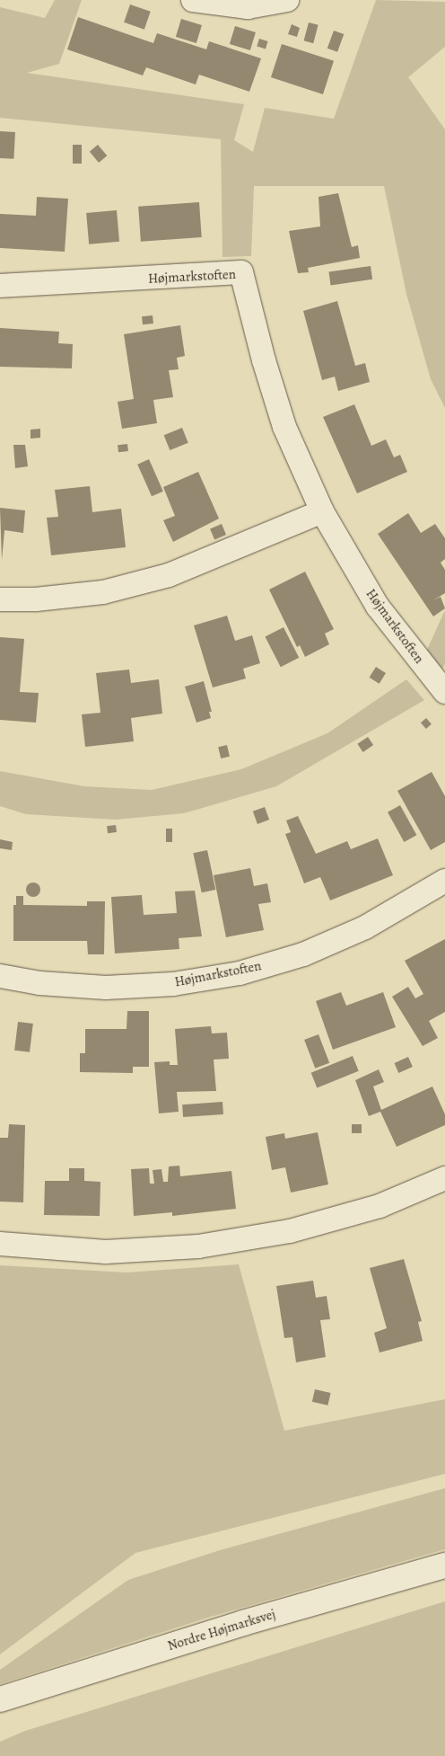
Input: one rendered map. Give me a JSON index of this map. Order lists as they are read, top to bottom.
{
  "streets": {
    "street": ["Højmarkstoften", "Nordre Højmarksvej"]
  }
}
